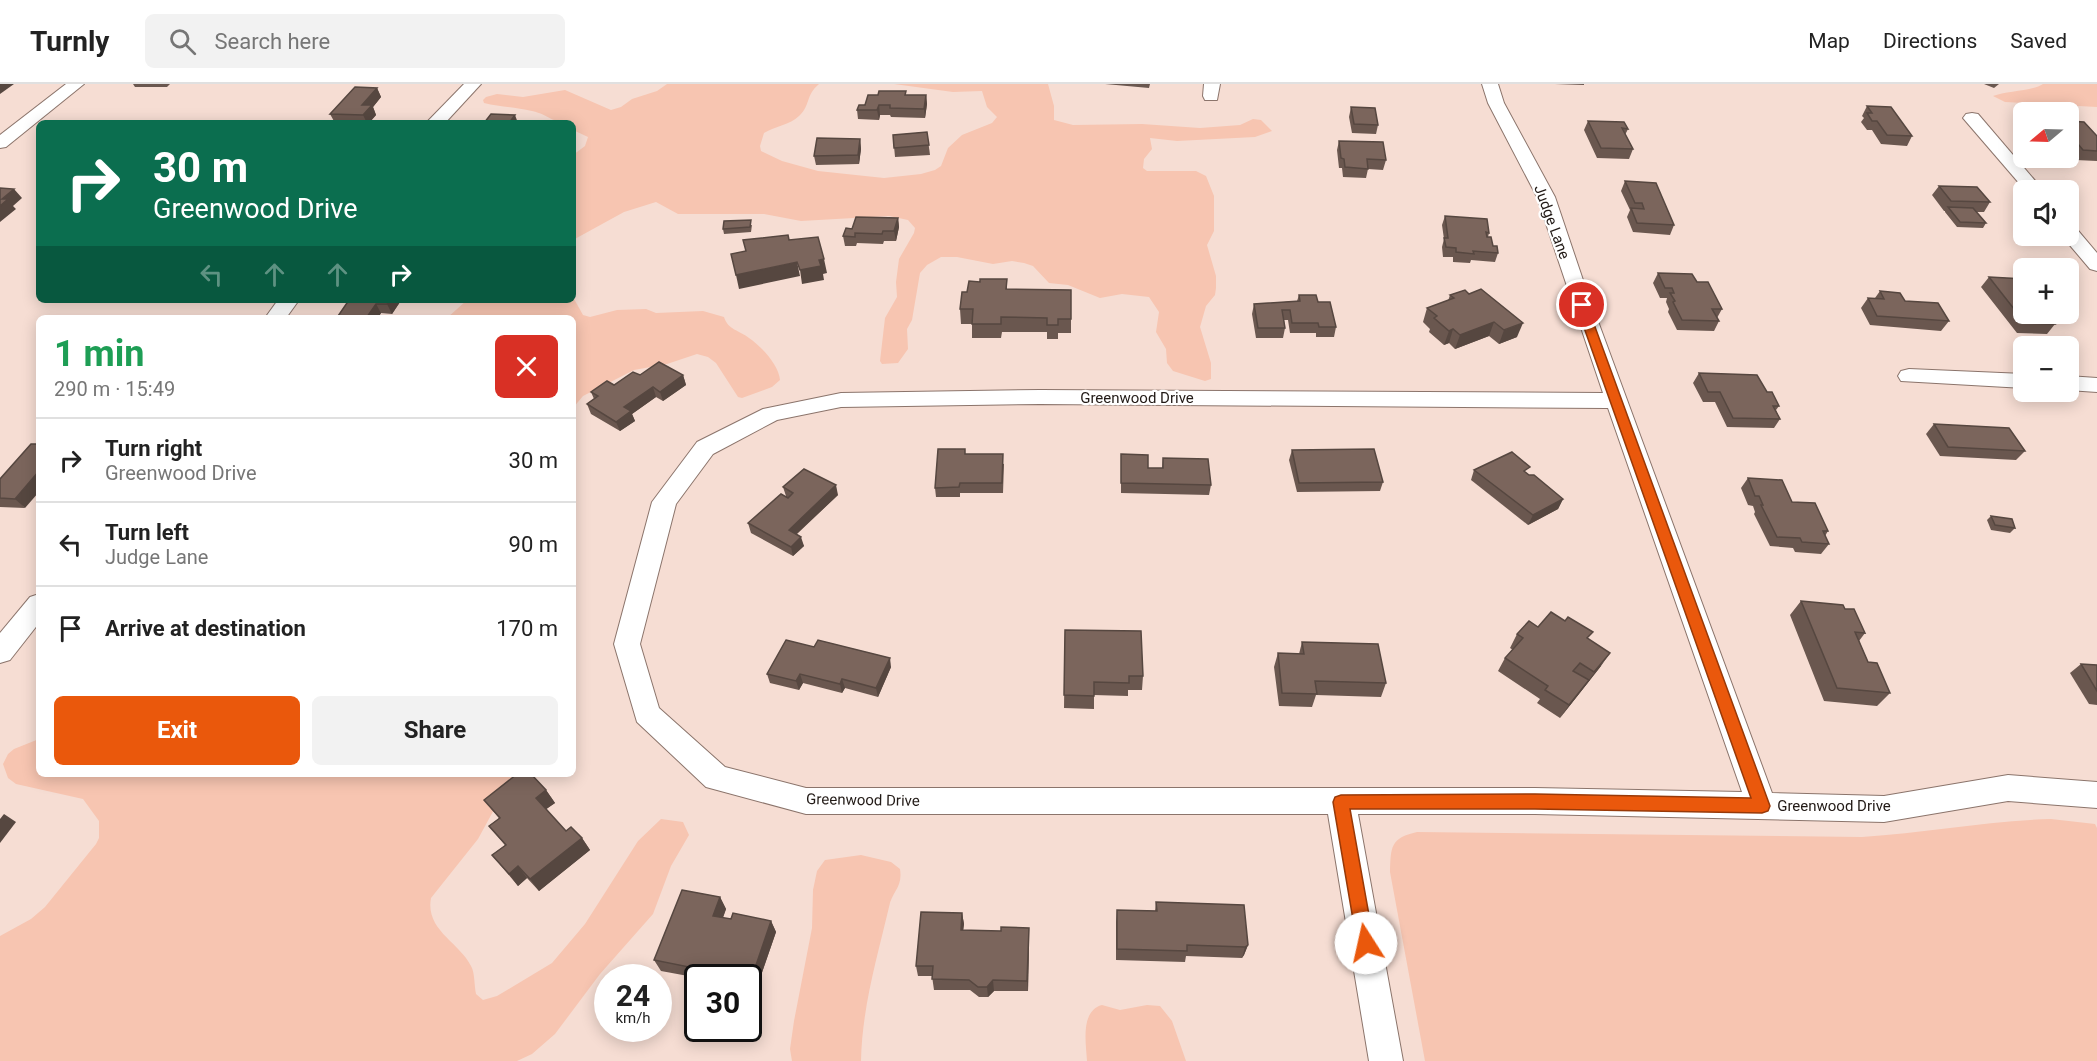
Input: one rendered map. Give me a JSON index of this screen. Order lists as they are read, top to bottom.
{
  "streets": {
    "street": ["Judge Lane", "Greenwood Drive"]
  },
  "crossings": [
    ["Judge Lane", "Greenwood Drive"]
  ],
  "north": "left",
  "page": {
    "header": "Turnly",
    "search": "Search here",
    "nav": ["Map", "Directions", "Saved"],
    "map_buttons": ["+", "−"],
    "turn": ["30 m", "Greenwood Drive"],
    "heading": ["1 min", "290 m · 15:49"],
    "list": [
      {
        "name": "Turn right",
        "note": "Greenwood Drive",
        "value": "30 m"
      },
      {
        "name": "Turn left",
        "note": "Judge Lane",
        "value": "90 m"
      },
      {
        "name": "Arrive at destination",
        "value": "170 m"
      }
    ],
    "buttons": ["Exit", "Share"],
    "speed": "24 km/h",
    "limit": "30"
  }
}
